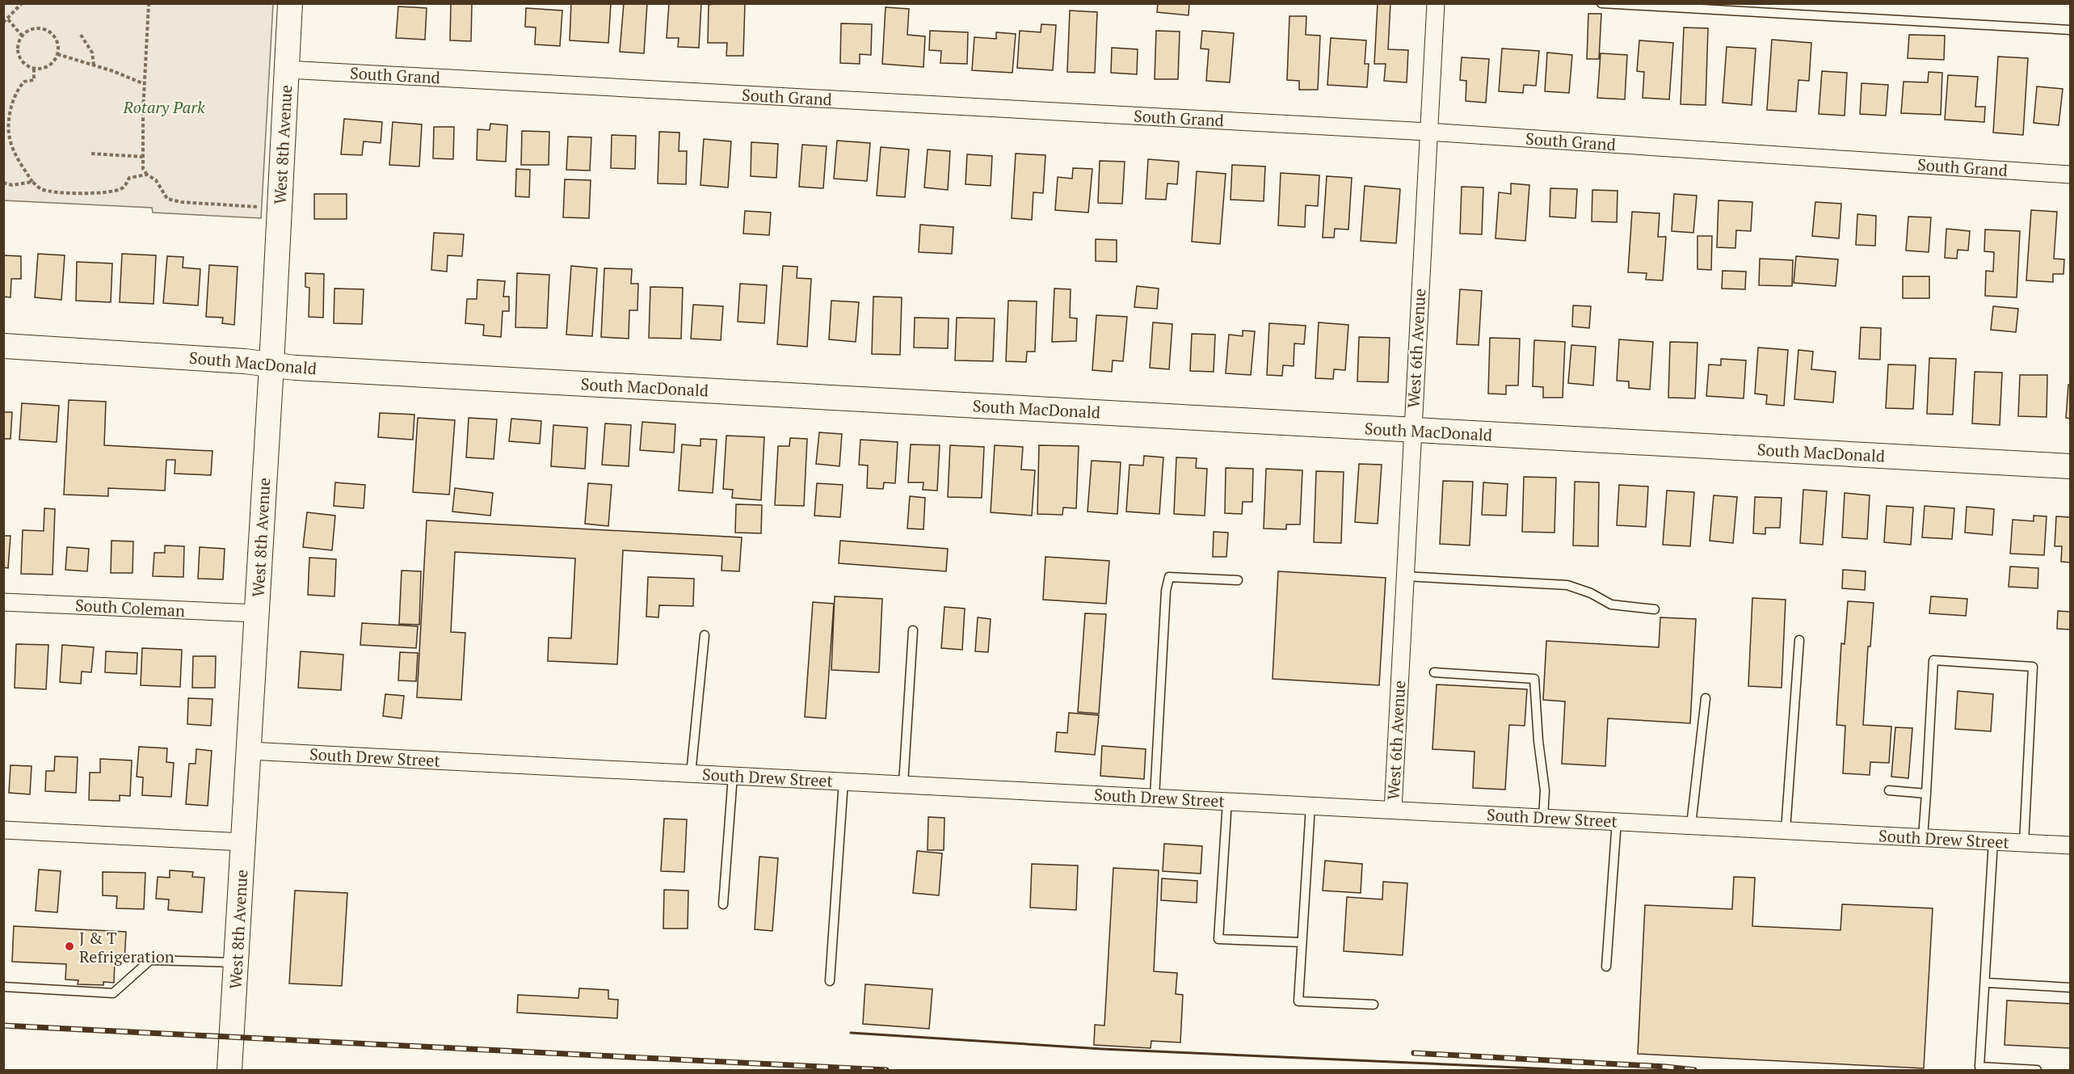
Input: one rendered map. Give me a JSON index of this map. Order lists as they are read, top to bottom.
{
  "streets": {
    "street": [
      "South Grand",
      "West 8th Avenue",
      "West 6th Avenue",
      "South MacDonald",
      "South Coleman",
      "South Drew Street"
    ]
  },
  "crossings": [
    ["South Grand", "West 8th Avenue"],
    ["South Grand", "West 6th Avenue"],
    ["West 8th Avenue", "South MacDonald"],
    ["West 8th Avenue", "South Coleman"],
    ["West 8th Avenue", "South Drew Street"],
    ["West 6th Avenue", "South MacDonald"],
    ["West 6th Avenue", "South Drew Street"]
  ],
  "parks": ["Rotary Park"],
  "places": ["J & T Refrigeration"]
}
